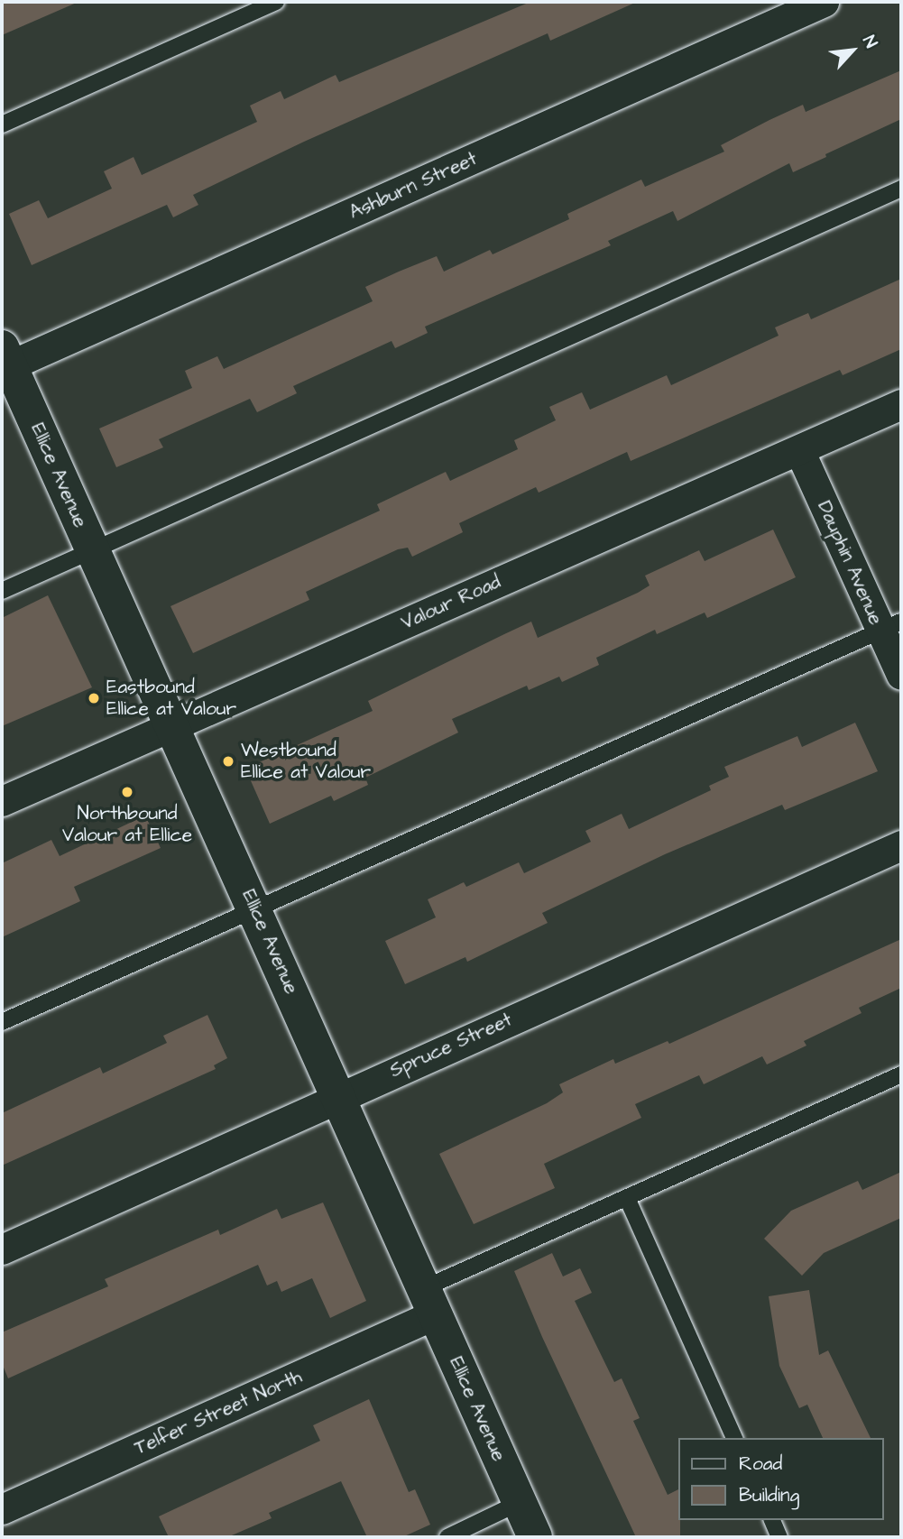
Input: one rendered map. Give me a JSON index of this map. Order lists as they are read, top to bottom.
{
  "streets": {
    "main road": ["Ellice Avenue"],
    "street": [
      "Ashburn Street",
      "Dauphin Avenue",
      "Valour Road",
      "Spruce Street",
      "Telfer Street North"
    ]
  },
  "crossings": [
    ["Ashburn Street", "Ellice Avenue"],
    ["Ellice Avenue", "Valour Road"],
    ["Ellice Avenue", "Spruce Street"],
    ["Ellice Avenue", "Telfer Street North"],
    ["Dauphin Avenue", "Valour Road"]
  ],
  "places": ["Eastbound Ellice at Valour", "Westbound Ellice at Valour", "Northbound Valour at Ellice"],
  "legend": ["Road", "Building"],
  "north": "top right"
}
